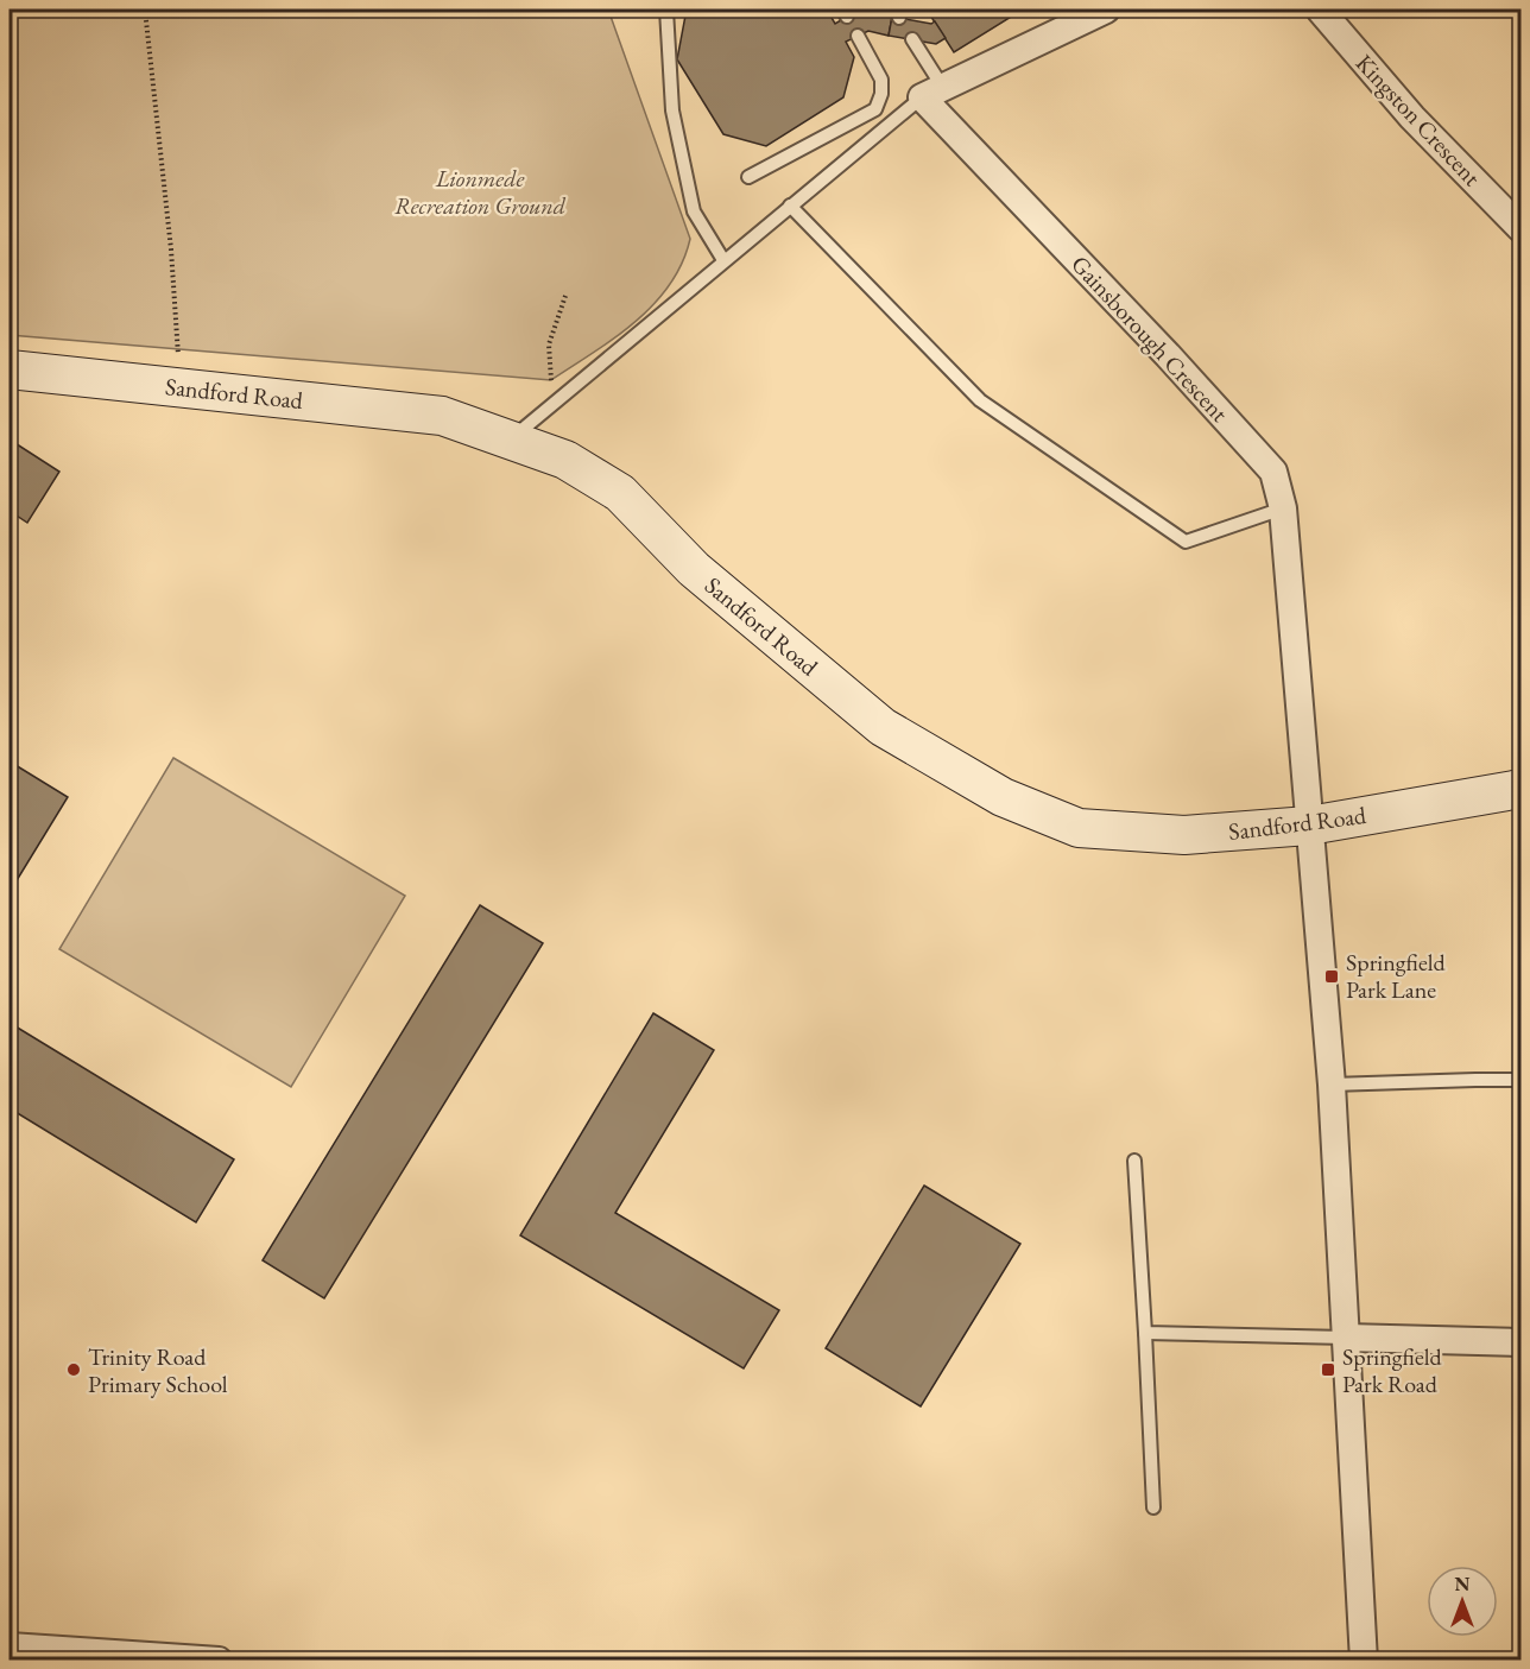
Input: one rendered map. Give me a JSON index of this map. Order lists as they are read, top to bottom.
{
  "streets": {
    "street": ["Kingston Crescent", "Gainsborough Crescent", "Sandford Road"]
  },
  "crossings": [
    ["Gainsborough Crescent", "Sandford Road"]
  ],
  "parks": ["Lionmede Recreation Ground"],
  "places": {
    "transit": ["Springfield Park Lane", "Springfield Park Road"],
    "other": ["Trinity Road Primary School"]
  },
  "north": "top"
}
